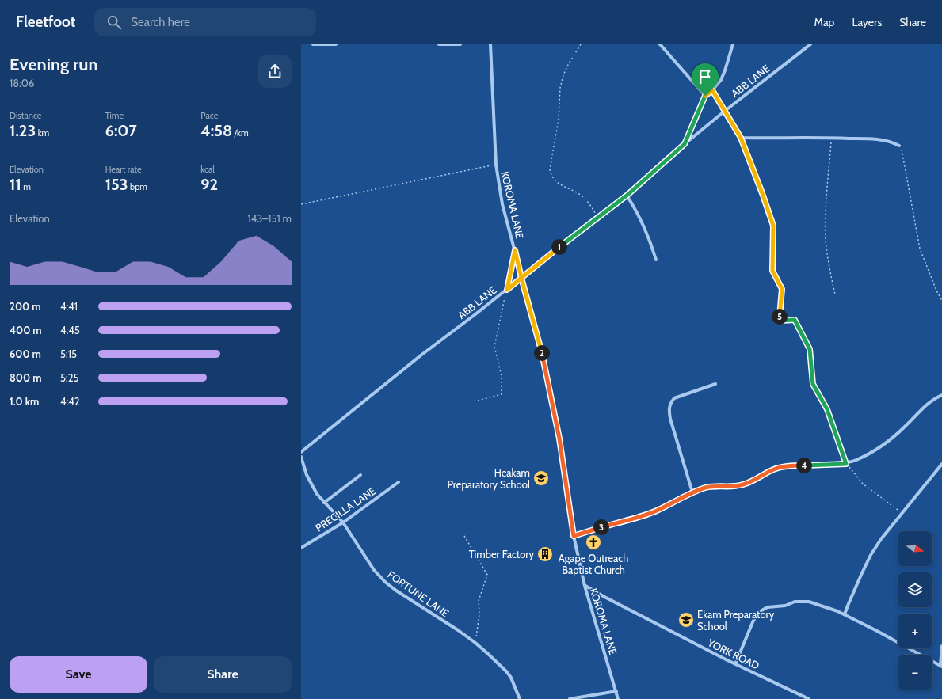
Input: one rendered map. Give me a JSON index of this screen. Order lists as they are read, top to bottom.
{
  "streets": {
    "street": [
      "ABB LANE",
      "KOROMA LANE",
      "PRECILLA LANE",
      "FORTUNE LANE",
      "YORK ROAD"
    ]
  },
  "crossings": [
    ["ABB LANE", "KOROMA LANE"],
    ["KOROMA LANE", "YORK ROAD"],
    ["PRECILLA LANE", "FORTUNE LANE"]
  ],
  "places": {
    "school or university": ["Heakam Preparatory School", "Ekam Preparatory School"],
    "church": ["Agape Outreach Baptist Church"],
    "building": ["Timber Factory"]
  },
  "north": "right",
  "page": {
    "header": "Fleetfoot",
    "search": "Search here",
    "nav": ["Map", "Layers", "Share"],
    "heading": ["Evening run", "18:06"],
    "stats": [
      ["Distance", "1.23 km"],
      ["Time", "6:07"],
      ["Pace", "4:58 /km"],
      ["Elevation", "11 m"],
      ["Heart rate", "153 bpm"],
      ["kcal", "92"]
    ],
    "chart": ["Elevation", "143–151 m"],
    "pins": [
      "1",
      "5",
      "2",
      "4",
      "3"
    ],
    "list": [
      {
        "name": "200 m",
        "note": "4:41"
      },
      {
        "name": "400 m",
        "note": "4:45"
      },
      {
        "name": "600 m",
        "note": "5:15"
      },
      {
        "name": "800 m",
        "note": "5:25"
      },
      {
        "name": "1.0 km",
        "note": "4:42"
      }
    ],
    "map_buttons": ["+", "−"],
    "buttons": ["Save", "Share"]
  }
}
